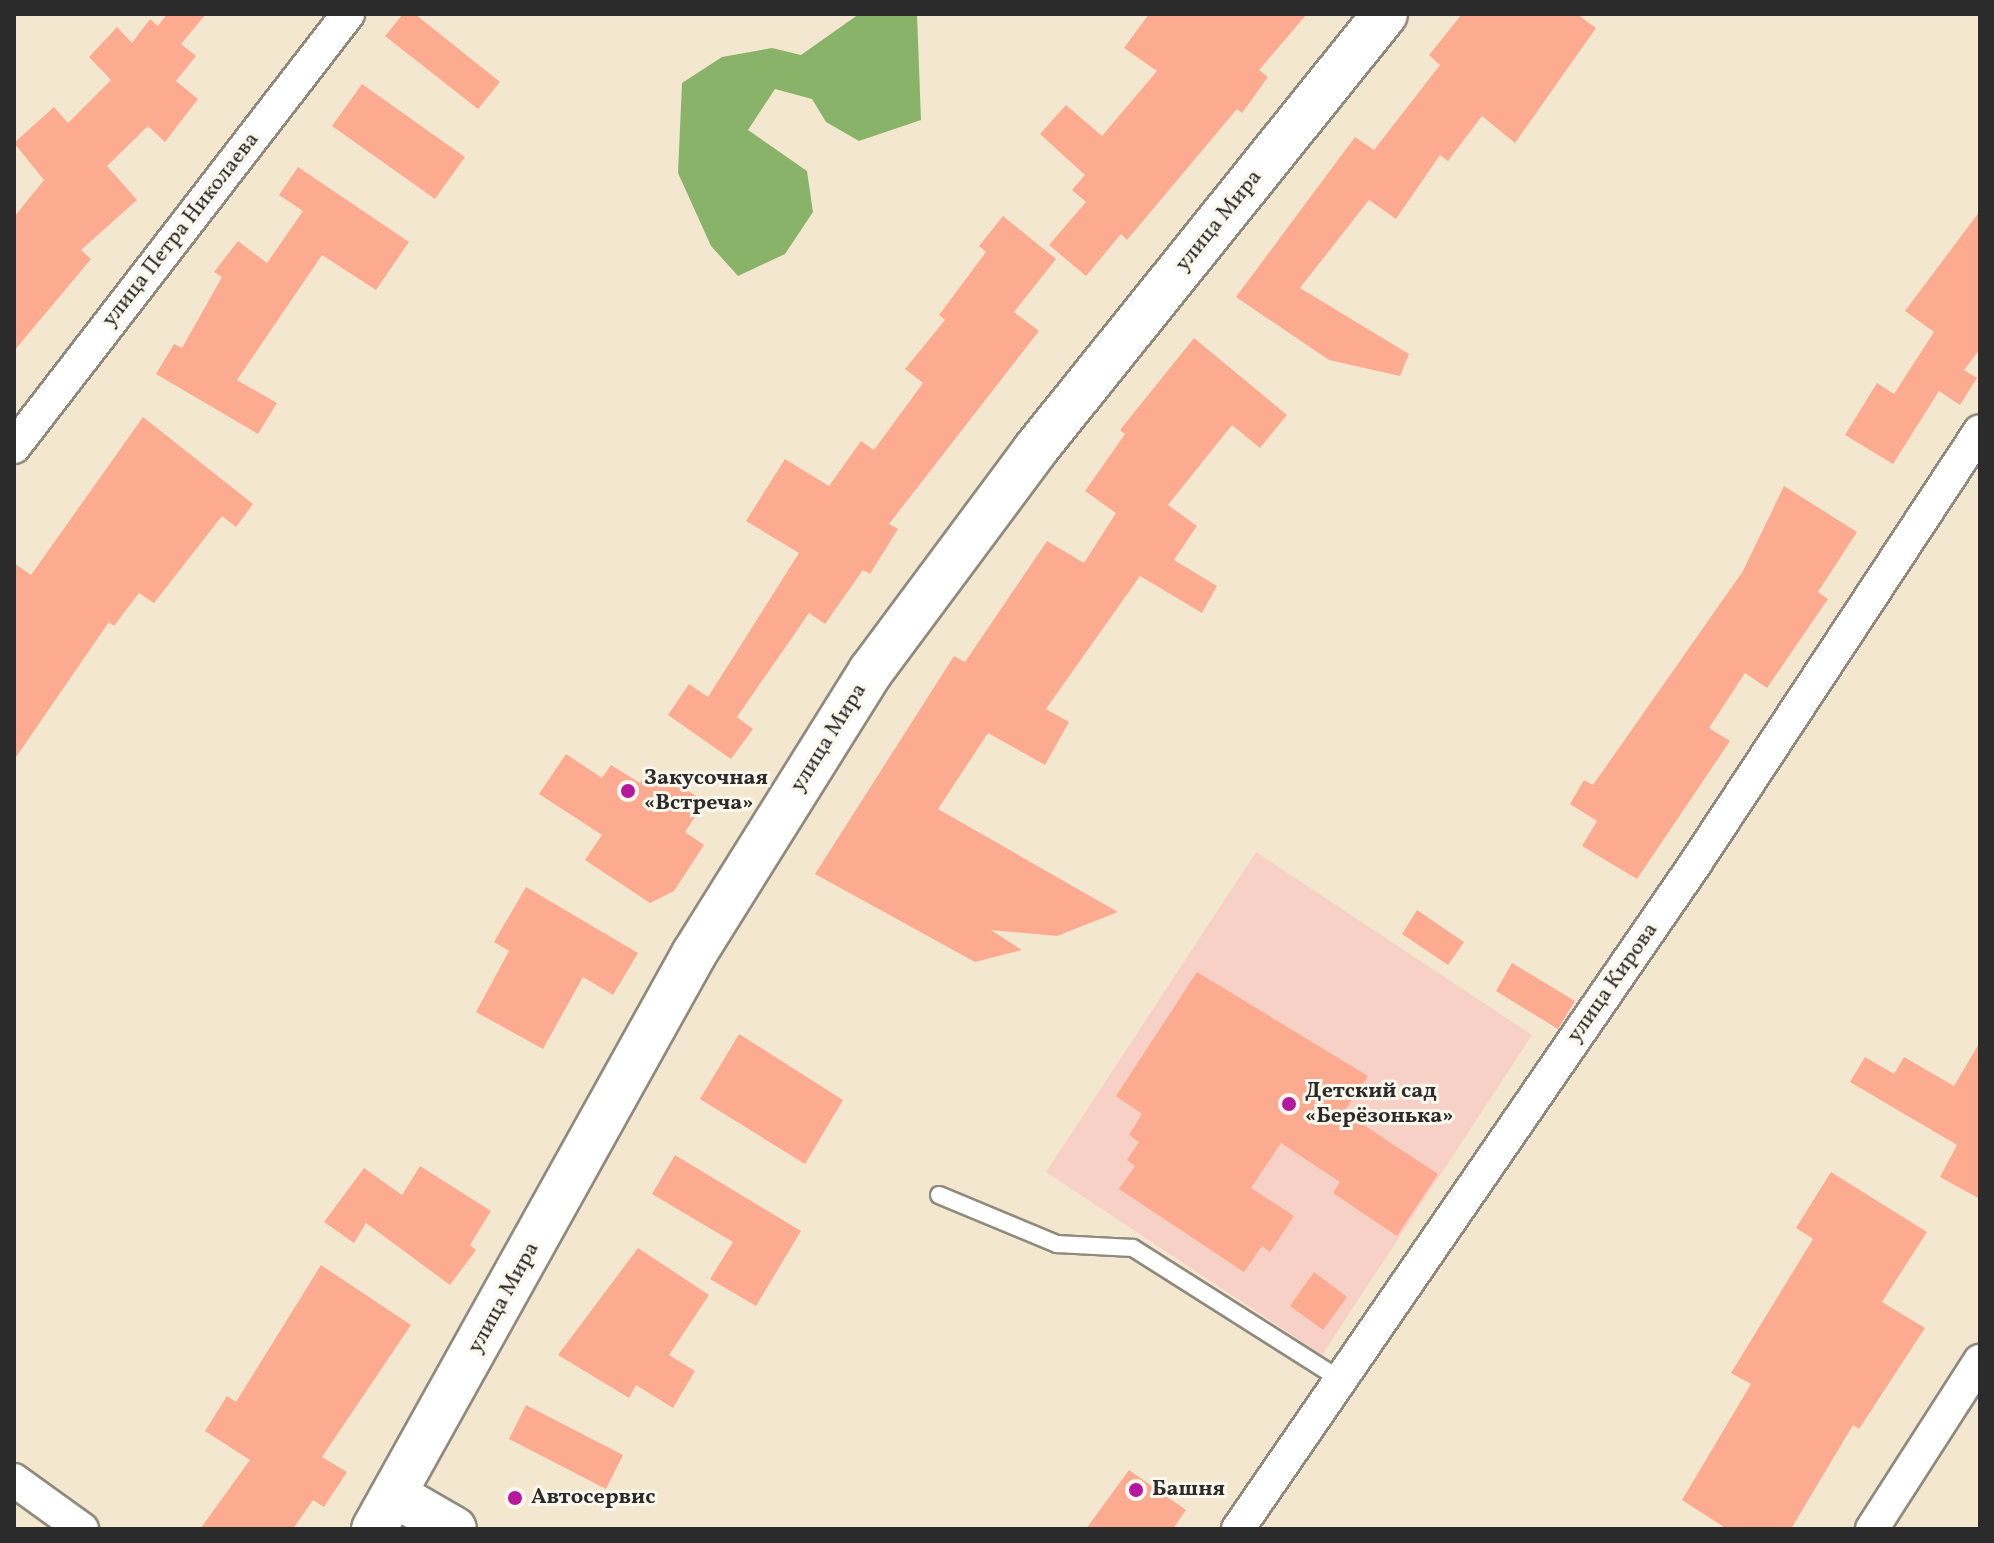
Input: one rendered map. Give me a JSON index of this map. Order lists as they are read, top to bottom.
{
  "streets": {
    "main road": ["улица Мира"],
    "street": ["улица Петра Николаева", "улица Кирова"]
  },
  "places": [
    "Закусочная «Встреча»",
    "Детский сад «Берёзонька»",
    "Башня",
    "Автосервис"
  ]
}
